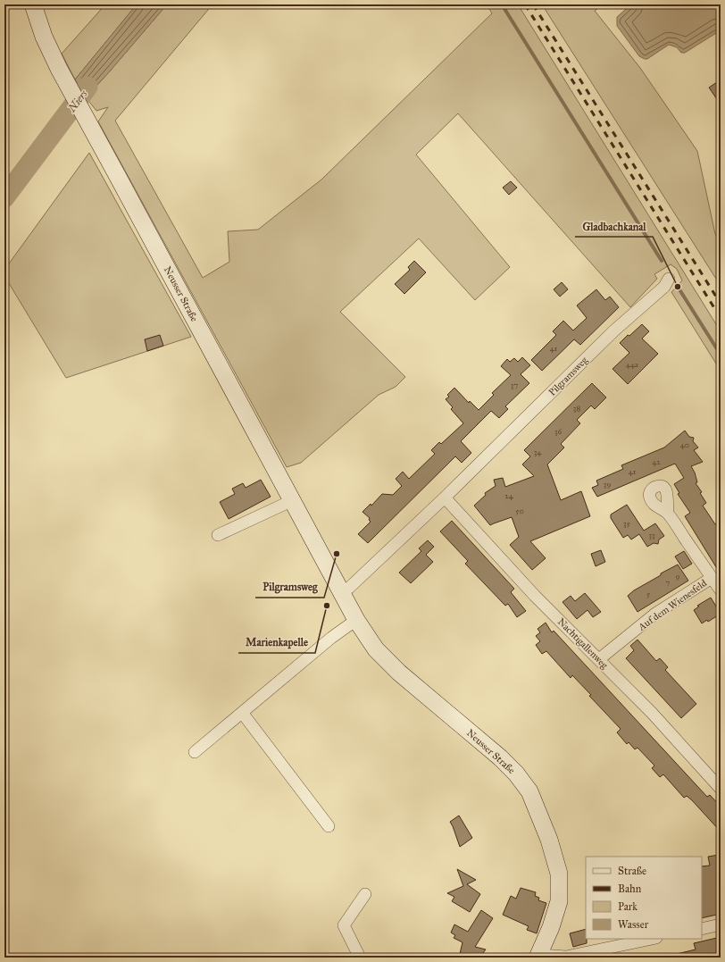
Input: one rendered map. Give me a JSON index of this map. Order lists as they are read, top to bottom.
{
  "streets": {
    "street": [
      "Neusser Straße",
      "Pilgramsweg",
      "Auf dem Wienesfeld",
      "Nachtigallenweg"
    ]
  },
  "crossings": [
    ["Neusser Straße", "Pilgramsweg"],
    ["Pilgramsweg", "Nachtigallenweg"],
    ["Auf dem Wienesfeld", "Nachtigallenweg"]
  ],
  "water": ["Niers"],
  "places": ["Gladbachkanal", "Pilgramsweg", "Marienkapelle"],
  "house_numbers": [
    "41",
    "44a",
    "37",
    "38",
    "36",
    "40",
    "34",
    "42",
    "41",
    "39",
    "24",
    "50",
    "35",
    "33",
    "9",
    "7",
    "5"
  ],
  "legend": [
    "Straße",
    "Bahn",
    "Park",
    "Wasser"
  ]
}
